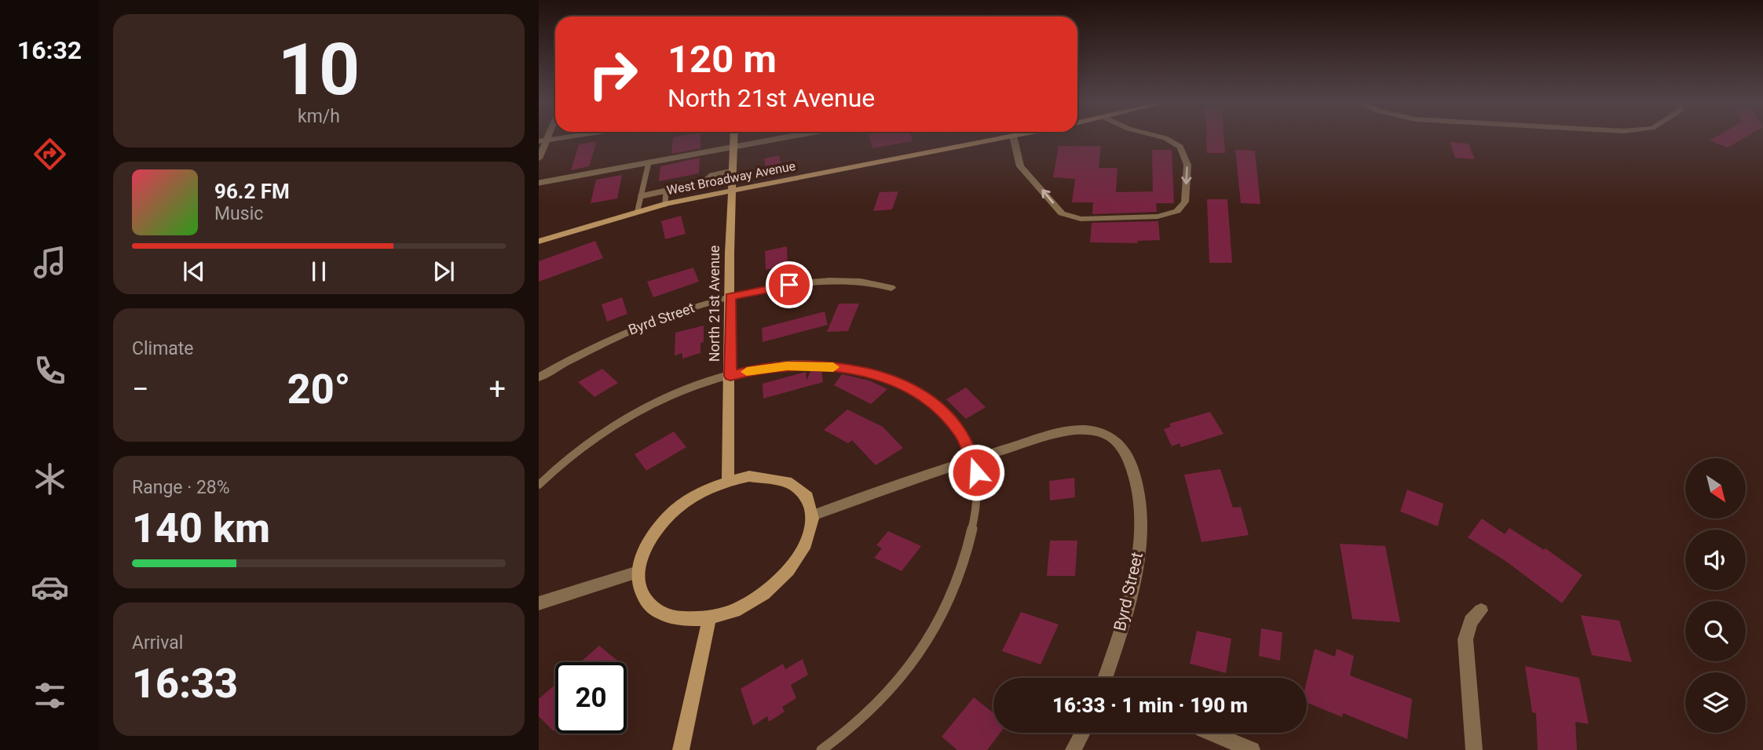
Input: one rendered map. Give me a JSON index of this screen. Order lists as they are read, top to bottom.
{
  "streets": {
    "street": ["West Broadway Avenue", "North 21st Avenue", "Byrd Street"]
  },
  "crossings": [
    ["West Broadway Avenue", "North 21st Avenue"],
    ["North 21st Avenue", "Byrd Street"]
  ],
  "north": "bottom right",
  "page": {
    "tabs": "16:32",
    "tile": [
      ["10", "km/h"],
      "Climate",
      ["Range · 28%", "140 km"],
      ["Arrival", "16:33"]
    ],
    "turn": ["120 m", "North 21st Avenue"],
    "song": ["96.2 FM", "Music"],
    "heat": ["−", "20°", "+"],
    "limit": "20",
    "trip": "16:33 · 1 min · 190 m"
  }
}
